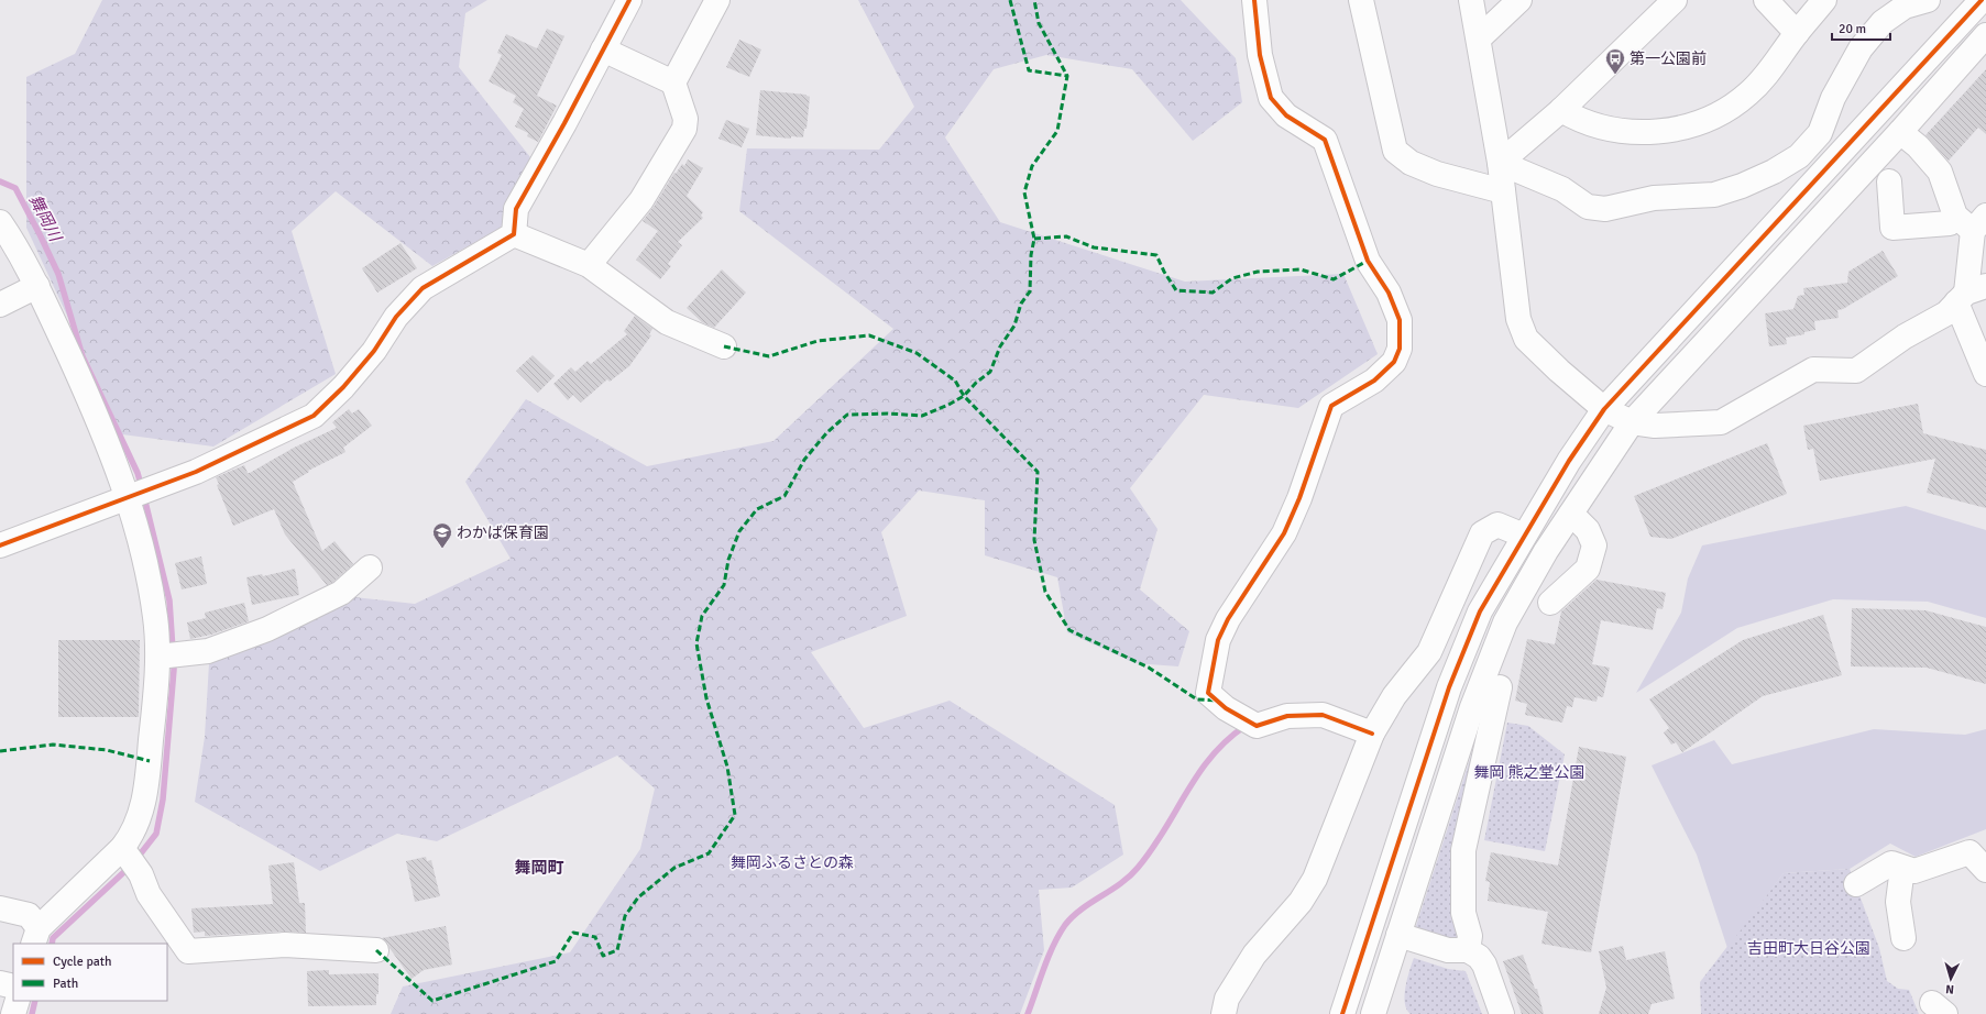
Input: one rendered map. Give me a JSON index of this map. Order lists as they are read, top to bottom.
{
  "districts": ["舞岡町"],
  "water": ["舞岡川"],
  "parks": ["舞岡 熊之堂公園", "舞岡ふるさとの森", "吉田町大日谷公園"],
  "places": {
    "bus stop": ["第一公園前"],
    "school or university": ["わかば保育園"]
  },
  "legend": ["Cycle path", "Path"],
  "scale_bar": "20 m",
  "north": "bottom"
}
